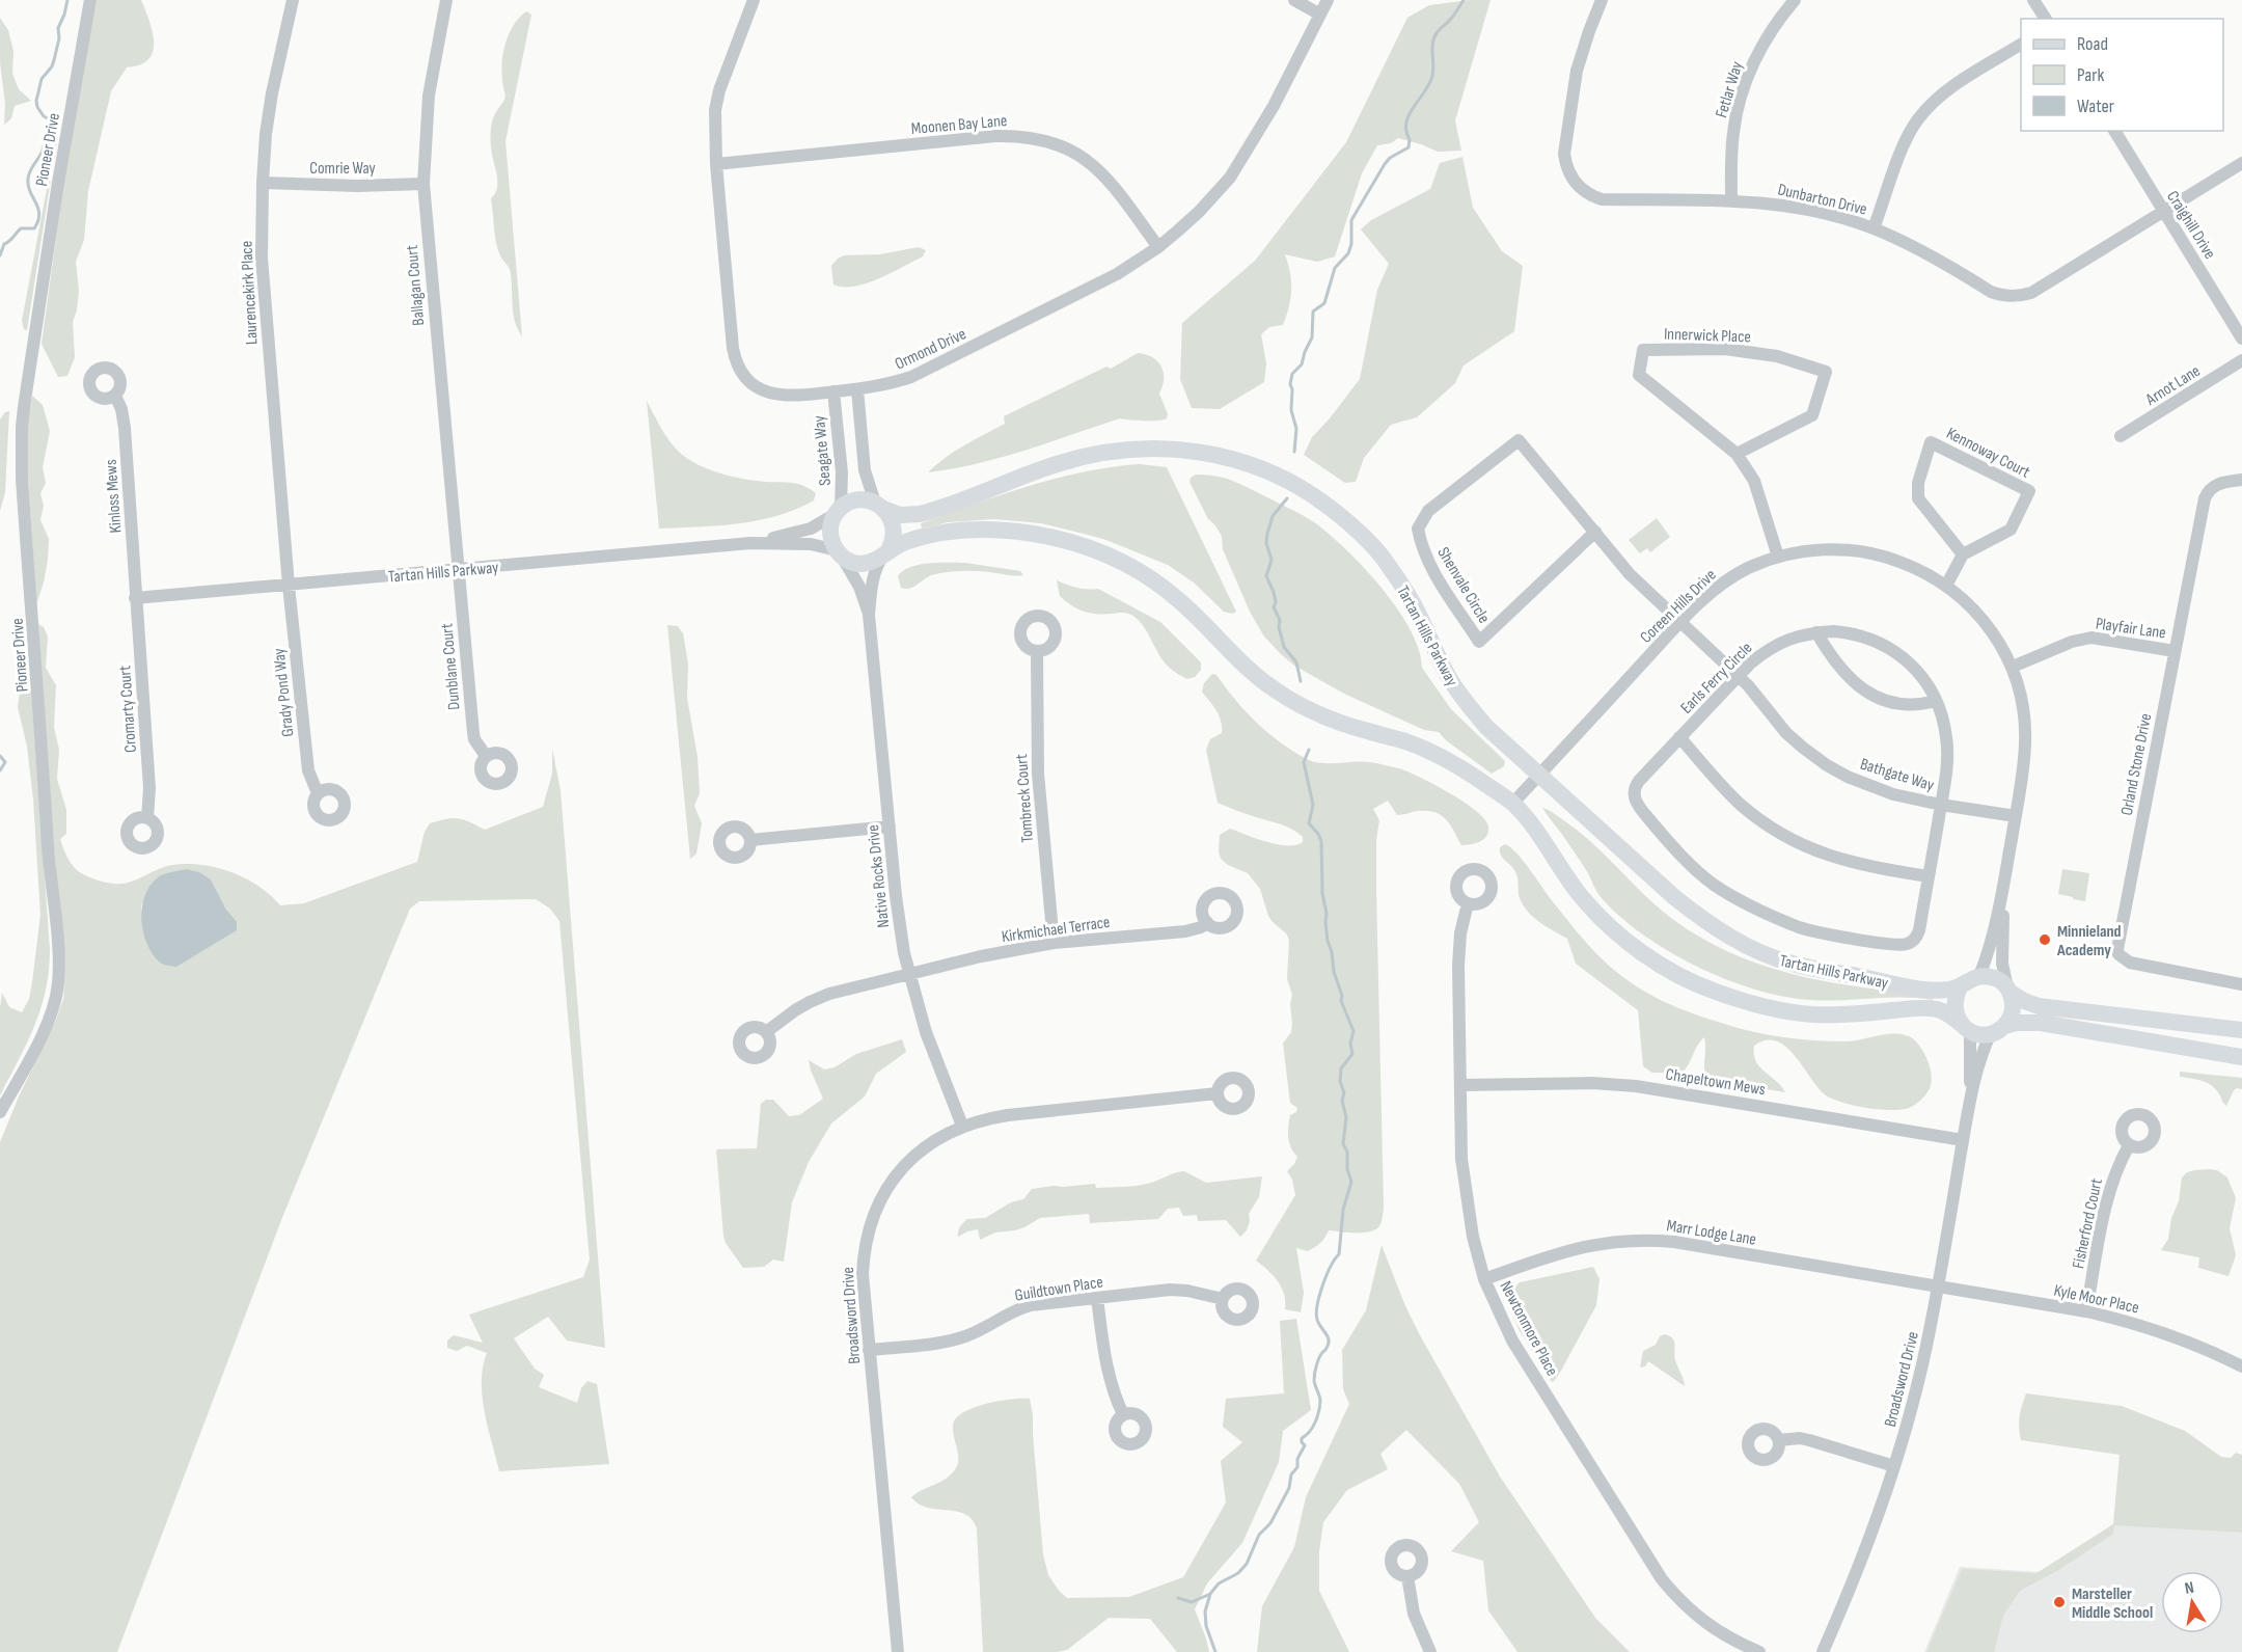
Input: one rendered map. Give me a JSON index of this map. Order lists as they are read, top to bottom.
{
  "streets": {
    "street": [
      "Fetlar Way",
      "Moonen Bay Lane",
      "Pioneer Drive",
      "Comrie Way",
      "Dunbarton Drive",
      "Craighill Drive",
      "Ballagan Court",
      "Laurencekirk Place",
      "Innerwick Place",
      "Ormond Drive",
      "Arnot Lane",
      "Seagate Way",
      "Kennoway Court",
      "Kinloss Mews",
      "Tartan Hills Parkway",
      "Shenvale Circle",
      "Coreen Hills Drive",
      "Playfair Lane",
      "Dunblane Court",
      "Earls Ferry Circle",
      "Grady Pond Way",
      "Cromarty Court",
      "Orland Stone Drive",
      "Bathgate Way",
      "Tombreck Court",
      "Native Rocks Drive",
      "Kirkmichael Terrace",
      "Chapeltown Mews",
      "Fisherford Court",
      "Marr Lodge Lane",
      "Guildtown Place",
      "Kyle Moor Place",
      "Broadsword Drive",
      "Newtonmore Place"
    ]
  },
  "crossings": [
    ["Fetlar Way", "Dunbarton Drive"],
    ["Moonen Bay Lane", "Ormond Drive"],
    ["Comrie Way", "Ballagan Court"],
    ["Comrie Way", "Laurencekirk Place"],
    ["Dunbarton Drive", "Craighill Drive"],
    ["Ballagan Court", "Tartan Hills Parkway"],
    ["Ballagan Court", "Dunblane Court"],
    ["Laurencekirk Place", "Tartan Hills Parkway"],
    ["Laurencekirk Place", "Grady Pond Way"],
    ["Innerwick Place", "Coreen Hills Drive"],
    ["Ormond Drive", "Seagate Way"],
    ["Seagate Way", "Tartan Hills Parkway"],
    ["Seagate Way", "Native Rocks Drive"],
    ["Kinloss Mews", "Tartan Hills Parkway"],
    ["Kinloss Mews", "Cromarty Court"],
    ["Tartan Hills Parkway", "Coreen Hills Drive"],
    ["Tartan Hills Parkway", "Dunblane Court"],
    ["Tartan Hills Parkway", "Grady Pond Way"],
    ["Tartan Hills Parkway", "Cromarty Court"],
    ["Tartan Hills Parkway", "Native Rocks Drive"],
    ["Tartan Hills Parkway", "Broadsword Drive"],
    ["Shenvale Circle", "Coreen Hills Drive"],
    ["Shenvale Circle", "Bathgate Way"],
    ["Coreen Hills Drive", "Playfair Lane"],
    ["Coreen Hills Drive", "Bathgate Way"],
    ["Coreen Hills Drive", "Broadsword Drive"],
    ["Playfair Lane", "Orland Stone Drive"],
    ["Earls Ferry Circle", "Bathgate Way"],
    ["Tombreck Court", "Kirkmichael Terrace"],
    ["Native Rocks Drive", "Kirkmichael Terrace"],
    ["Native Rocks Drive", "Broadsword Drive"],
    ["Chapeltown Mews", "Broadsword Drive"],
    ["Chapeltown Mews", "Newtonmore Place"],
    ["Fisherford Court", "Kyle Moor Place"],
    ["Marr Lodge Lane", "Kyle Moor Place"],
    ["Marr Lodge Lane", "Broadsword Drive"],
    ["Marr Lodge Lane", "Newtonmore Place"],
    ["Guildtown Place", "Broadsword Drive"],
    ["Kyle Moor Place", "Broadsword Drive"]
  ],
  "places": ["Minnieland Academy", "Marsteller Middle School"],
  "legend": ["Road", "Park", "Water"],
  "north": "top"
}
